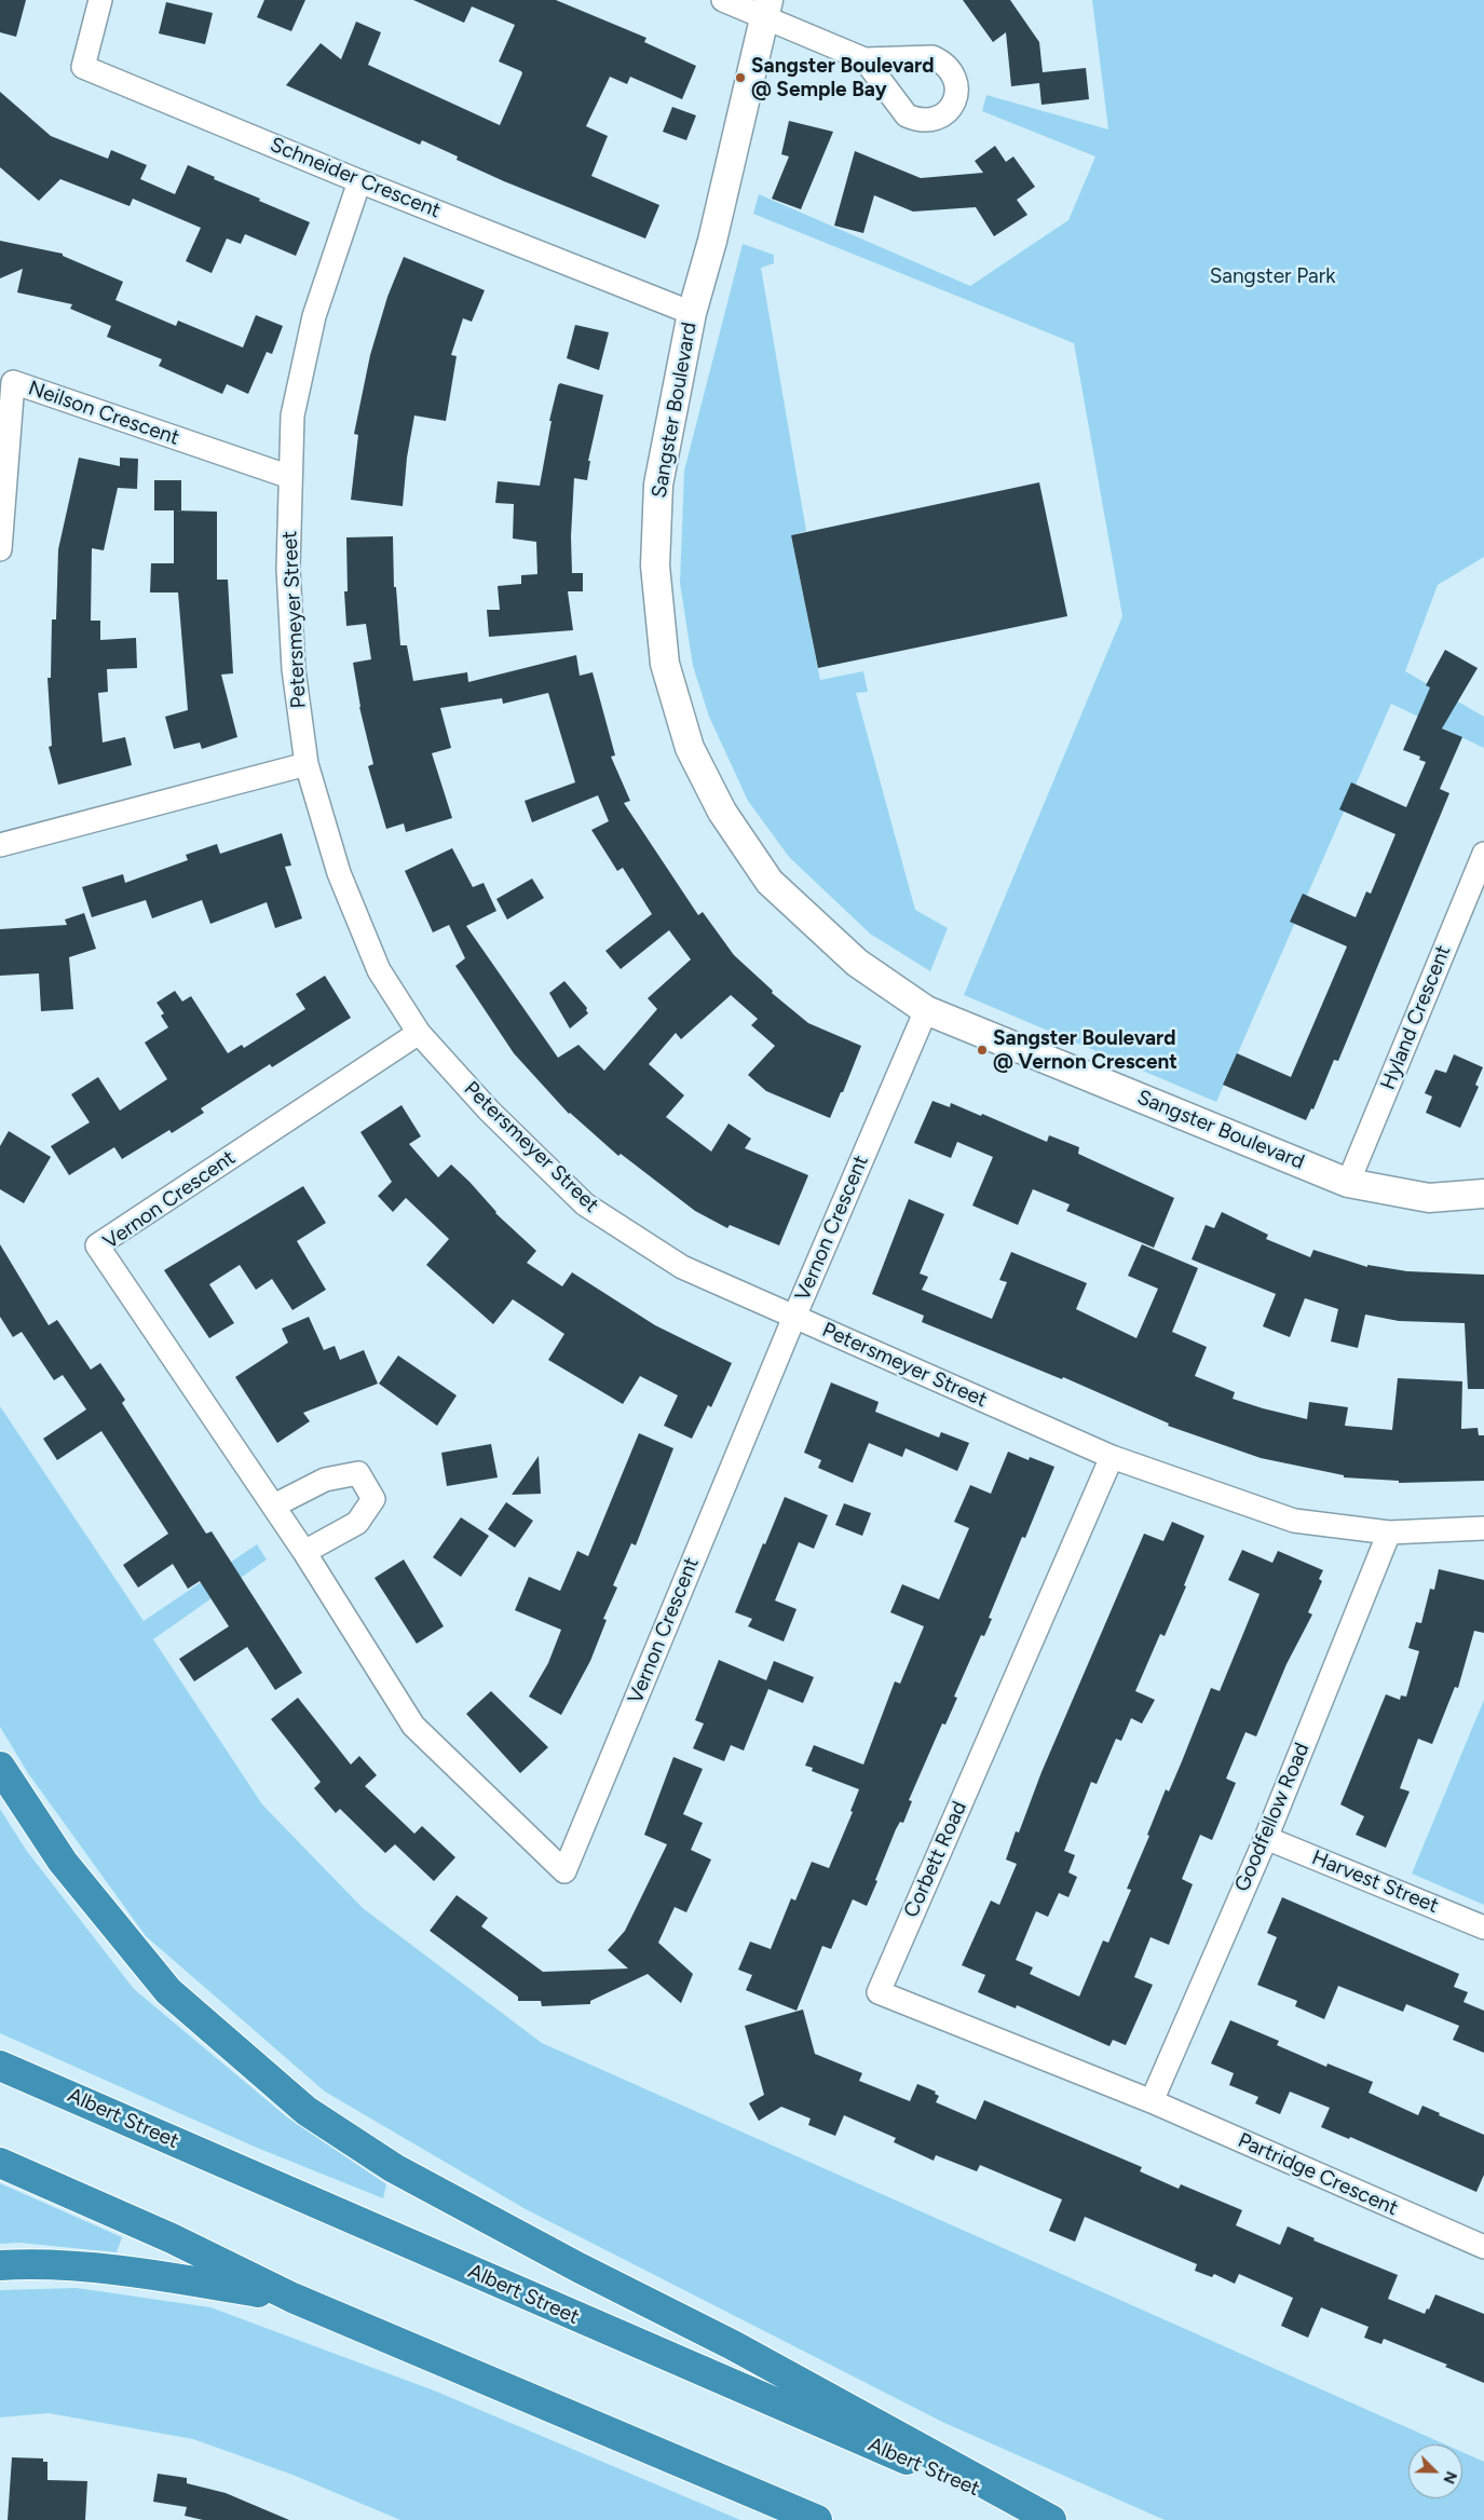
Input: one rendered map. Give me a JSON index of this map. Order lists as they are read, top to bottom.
{
  "streets": {
    "highway": ["Albert Street"],
    "street": [
      "Schneider Crescent",
      "Sangster Boulevard",
      "Neilson Crescent",
      "Petersmeyer Street",
      "Hyland Crescent",
      "Vernon Crescent",
      "Goodfellow Road",
      "Corbett Road",
      "Harvest Street",
      "Partridge Crescent"
    ]
  },
  "crossings": [
    ["Schneider Crescent", "Sangster Boulevard"],
    ["Schneider Crescent", "Petersmeyer Street"],
    ["Sangster Boulevard", "Hyland Crescent"],
    ["Sangster Boulevard", "Vernon Crescent"],
    ["Neilson Crescent", "Petersmeyer Street"],
    ["Petersmeyer Street", "Vernon Crescent"],
    ["Petersmeyer Street", "Goodfellow Road"],
    ["Petersmeyer Street", "Corbett Road"],
    ["Goodfellow Road", "Corbett Road"],
    ["Goodfellow Road", "Harvest Street"],
    ["Goodfellow Road", "Partridge Crescent"],
    ["Corbett Road", "Partridge Crescent"]
  ],
  "parks": ["Sangster Park"],
  "places": ["Sangster Boulevard @ Semple Bay", "Sangster Boulevard @ Vernon Crescent"],
  "north": "bottom right"
}
